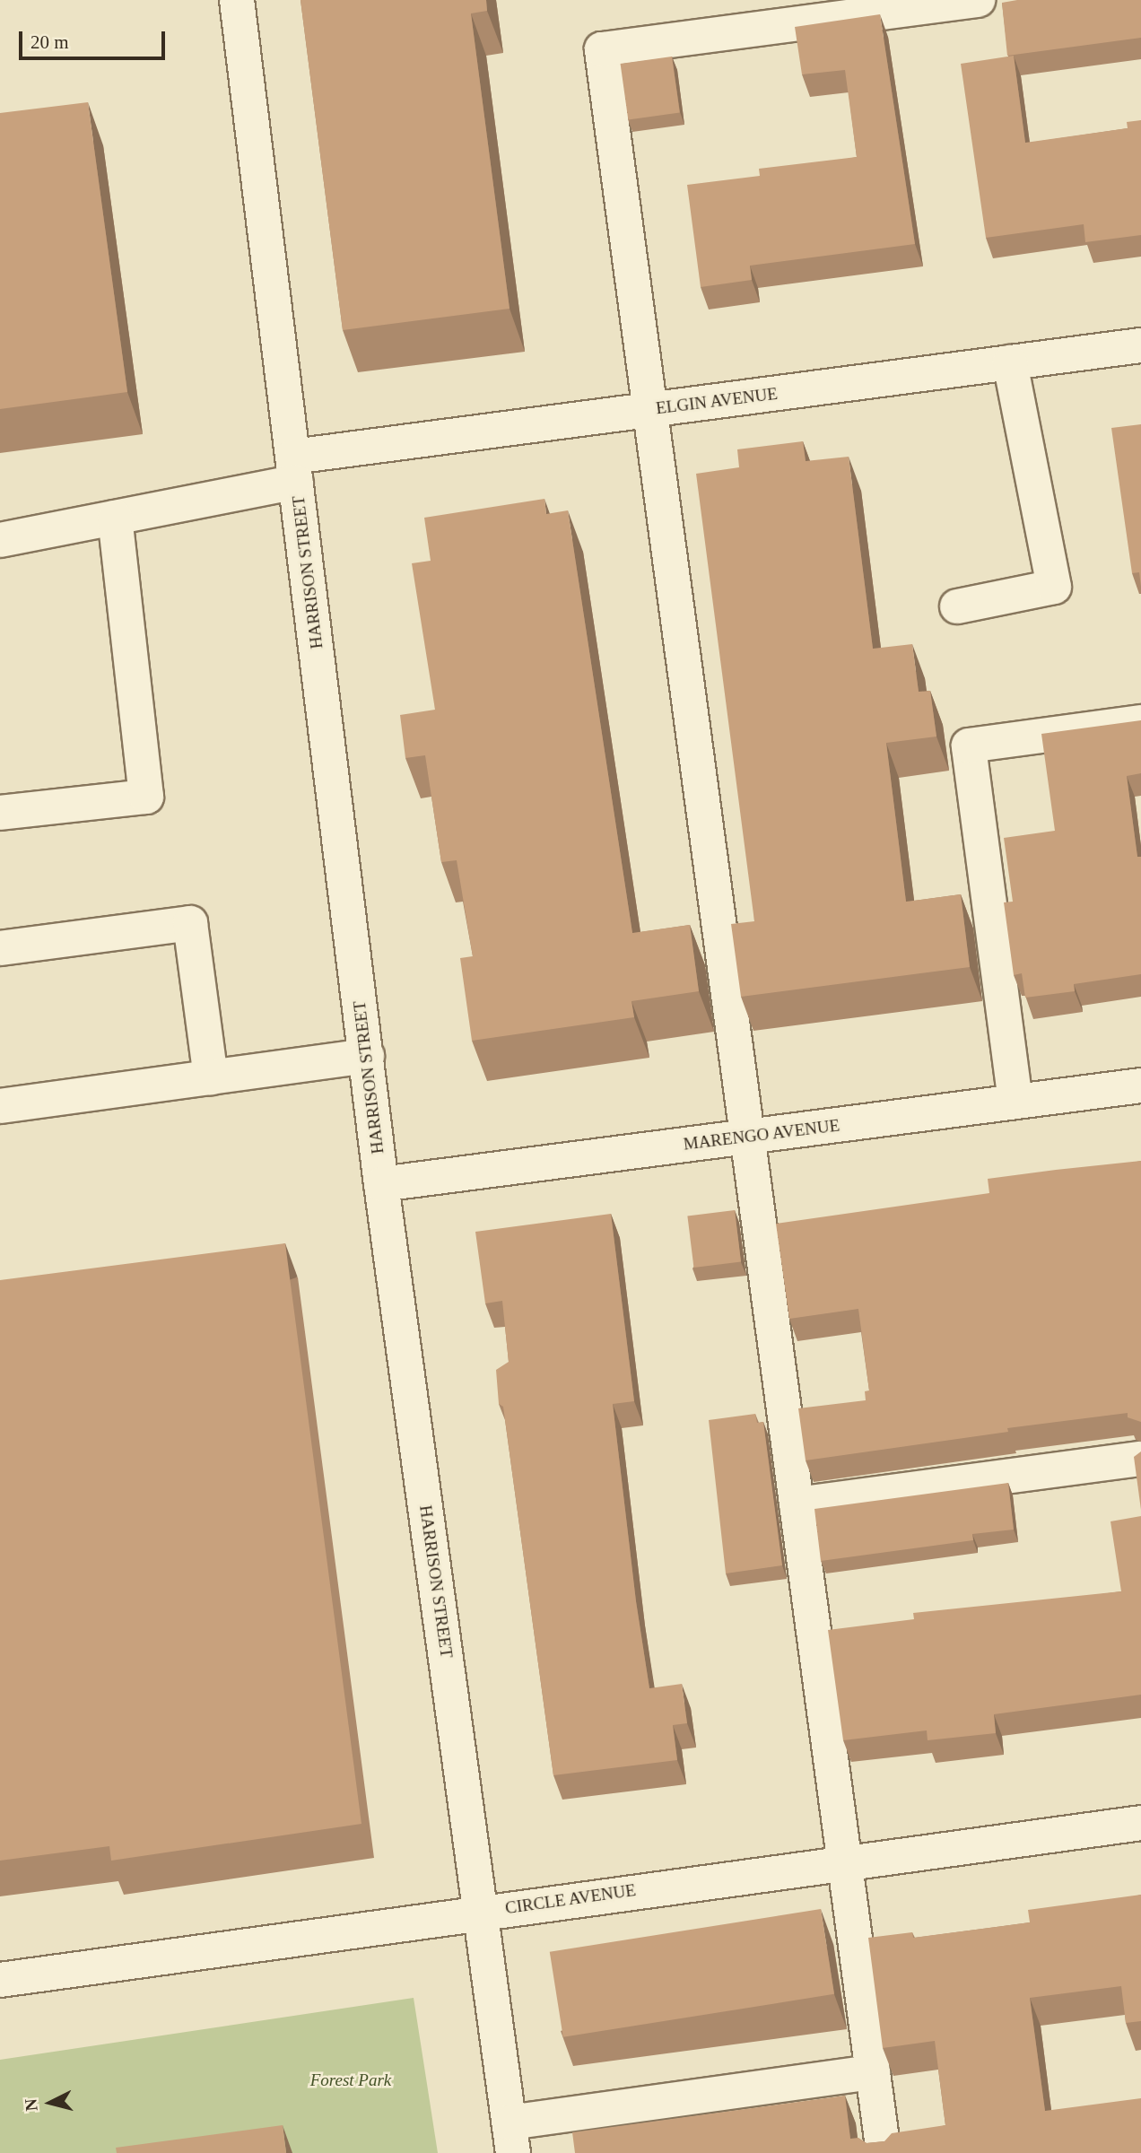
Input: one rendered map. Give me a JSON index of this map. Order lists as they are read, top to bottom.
{
  "streets": {
    "street": [
      "ELGIN AVENUE",
      "HARRISON STREET",
      "MARENGO AVENUE",
      "CIRCLE AVENUE"
    ]
  },
  "crossings": [
    ["ELGIN AVENUE", "HARRISON STREET"],
    ["HARRISON STREET", "MARENGO AVENUE"],
    ["HARRISON STREET", "CIRCLE AVENUE"]
  ],
  "parks": ["Forest Park"],
  "scale_bar": "20 m",
  "north": "left"
}
